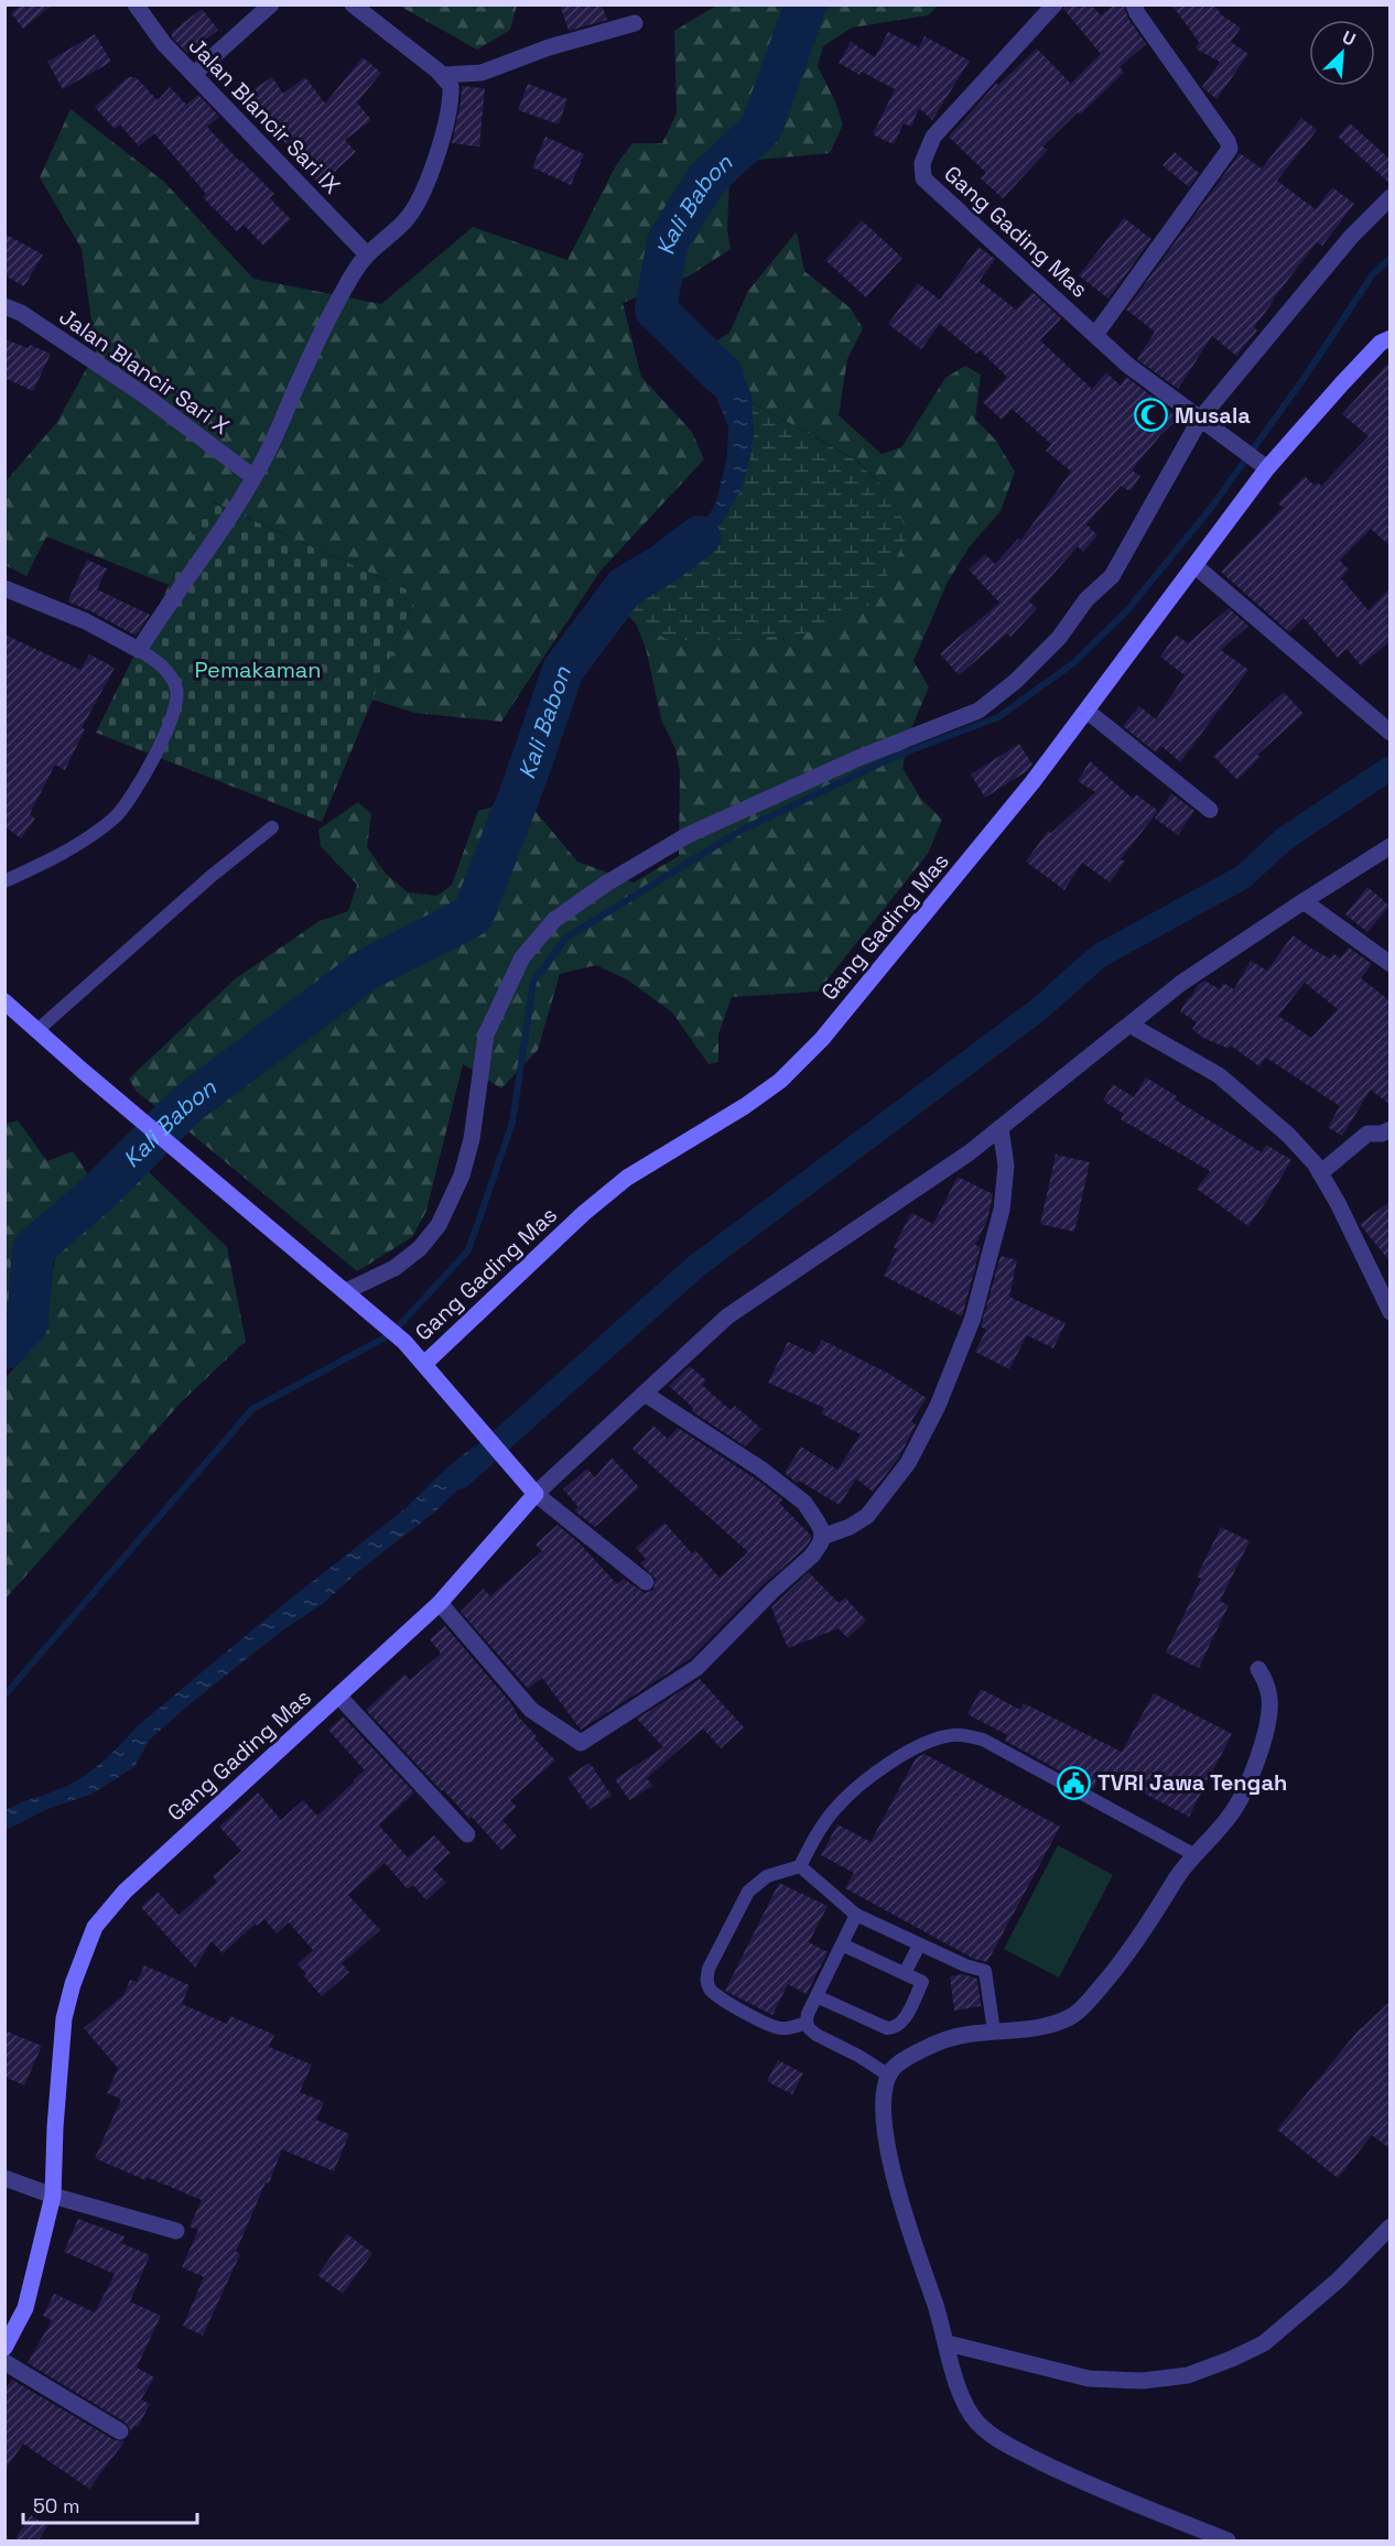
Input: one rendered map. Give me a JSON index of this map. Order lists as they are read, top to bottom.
{
  "streets": {
    "main road": ["Gang Gading Mas"],
    "street": ["Jalan Blancir Sari IX", "Jalan Blancir Sari X"]
  },
  "water": ["Kali Babon"],
  "parks": ["Pemakaman"],
  "places": {
    "mosque": ["Musala"],
    "public building": ["TVRI Jawa Tengah"]
  },
  "scale_bar": "50 m",
  "north": "top right"
}
